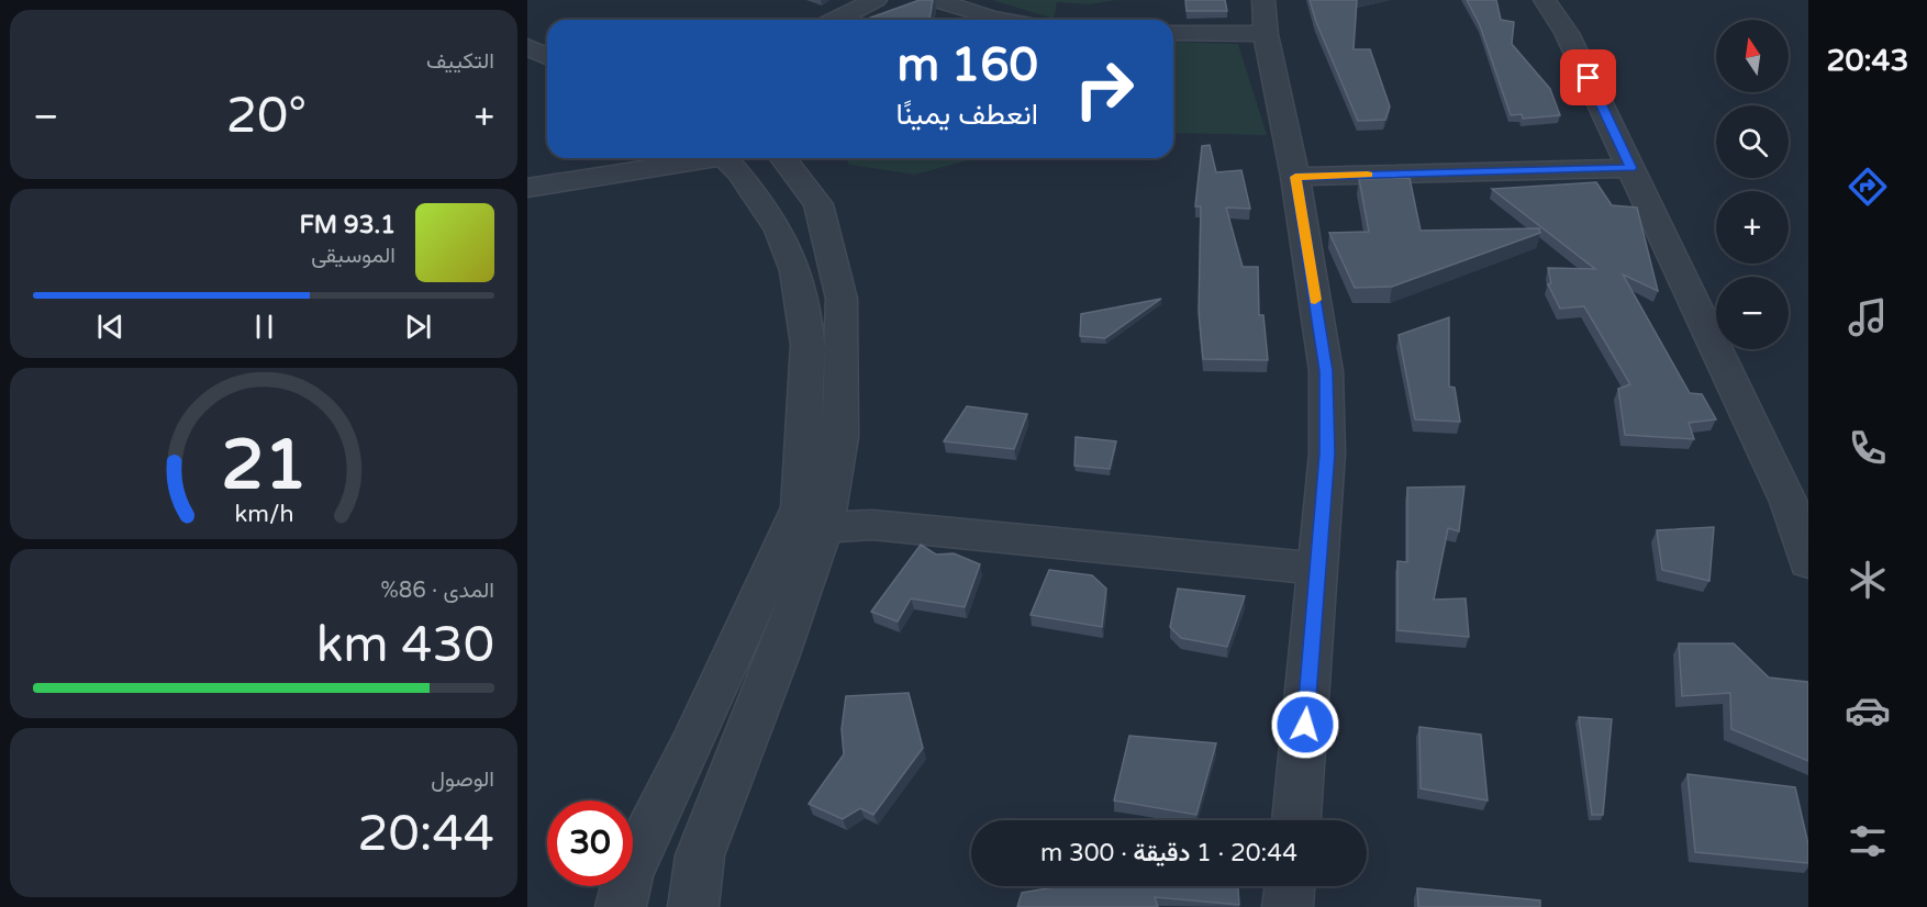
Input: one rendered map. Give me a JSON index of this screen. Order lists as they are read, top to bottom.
{
  "north": "top",
  "page": {
    "tabs": "20:43",
    "tile": [
      "التكييف",
      ["المدى · 86%", "430 km"],
      ["الوصول", "20:44"]
    ],
    "map_buttons": ["+", "−"],
    "turn": ["160 m", "انعطف يمينًا"],
    "heat": ["−", "20°", "+"],
    "song": ["93.1 FM", "الموسيقى"],
    "limit": "30",
    "trip": "20:44 · 1 دقيقة · 300 m",
    "gauge": ["21", "km/h"]
  }
}
